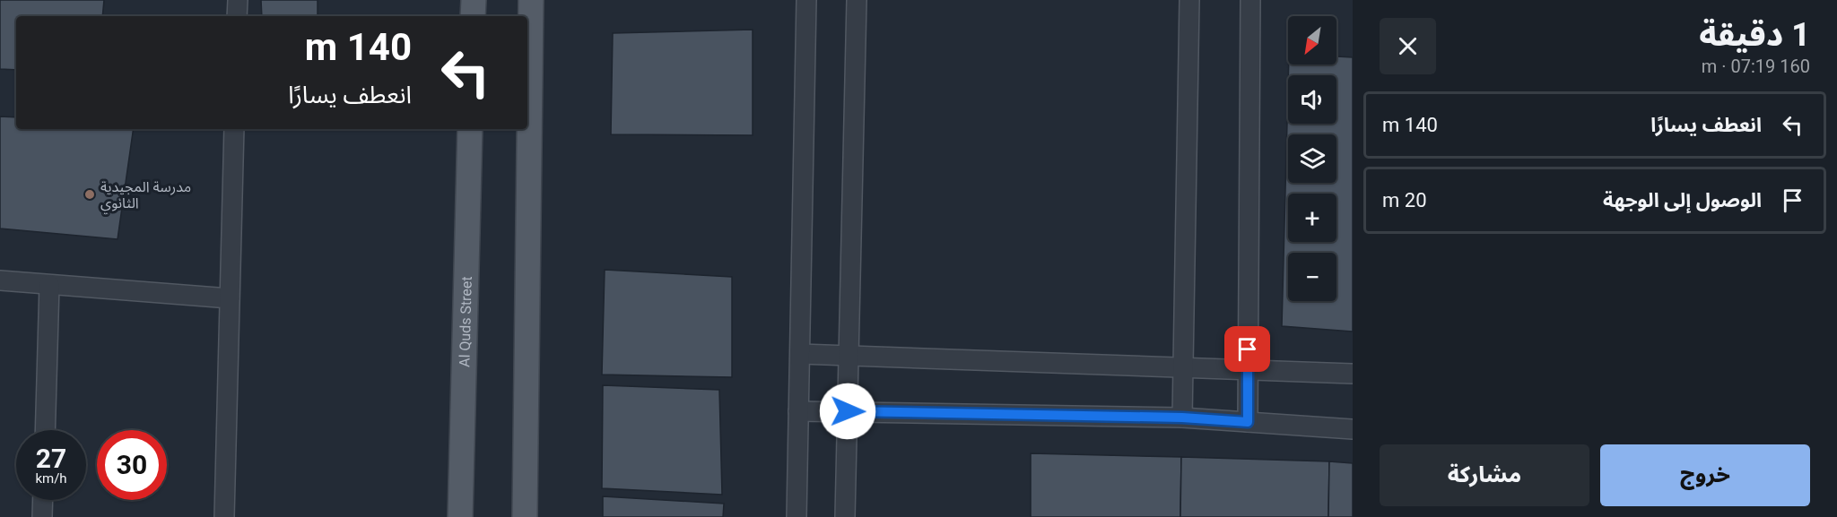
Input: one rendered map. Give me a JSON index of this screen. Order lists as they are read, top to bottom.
{
  "streets": {
    "main road": ["Al Quds Street"]
  },
  "places": ["مدرسة المجيدية الثانوي"],
  "north": "bottom left",
  "page": {
    "heading": ["1 دقيقة", "160 m · 07:19"],
    "map_buttons": ["+", "−"],
    "turn": ["140 m", "انعطف يسارًا"],
    "list": [
      {
        "name": "انعطف يسارًا",
        "value": "140 m"
      },
      {
        "name": "الوصول إلى الوجهة",
        "value": "20 m"
      }
    ],
    "speed": "27 km/h",
    "limit": "30",
    "buttons": ["خروج", "مشاركة"]
  }
}
